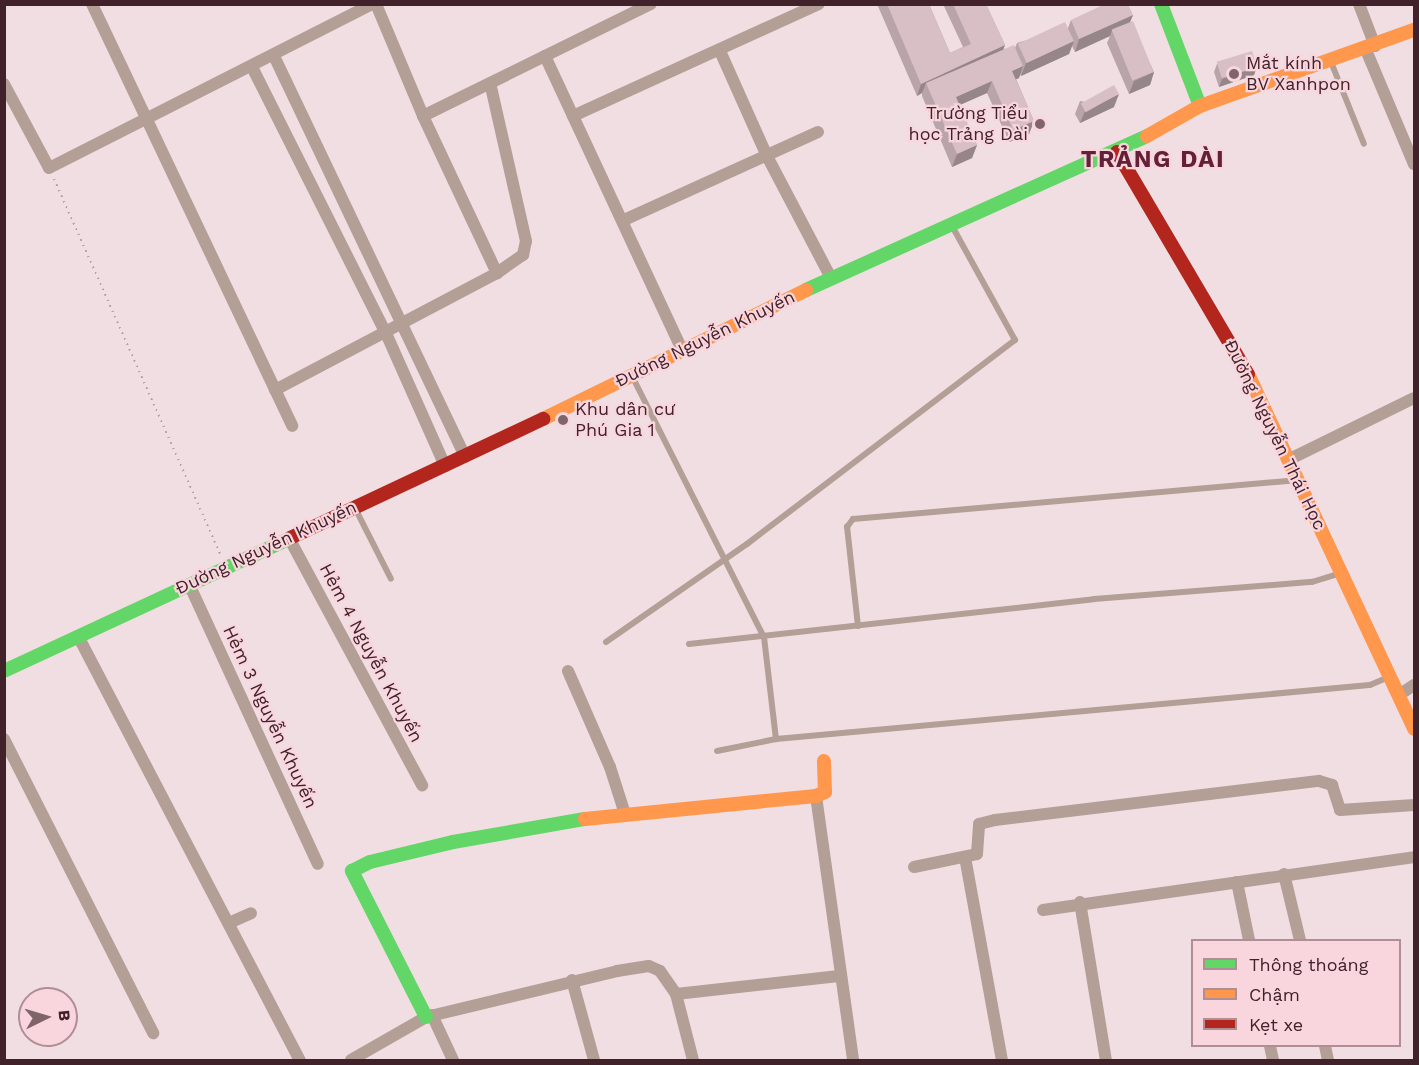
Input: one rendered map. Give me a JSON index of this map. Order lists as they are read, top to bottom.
{
  "streets": {
    "street": [
      "Đường Nguyễn Khuyến",
      "Đường Nguyễn Thái Học",
      "Hẻm 4 Nguyễn Khuyến",
      "Hẻm 3 Nguyễn Khuyến"
    ]
  },
  "crossings": [
    ["Đường Nguyễn Khuyến", "Đường Nguyễn Thái Học"],
    ["Đường Nguyễn Khuyến", "Hẻm 4 Nguyễn Khuyến"],
    ["Đường Nguyễn Khuyến", "Hẻm 3 Nguyễn Khuyến"]
  ],
  "districts": ["TRẢNG DÀI"],
  "places": ["Mắt kính BV Xanhpon", "Trường Tiểu học Trảng Dài", "Khu dân cư Phú Gia 1"],
  "legend": ["Thông thoáng", "Chậm", "Kẹt xe"],
  "north": "right"
}
